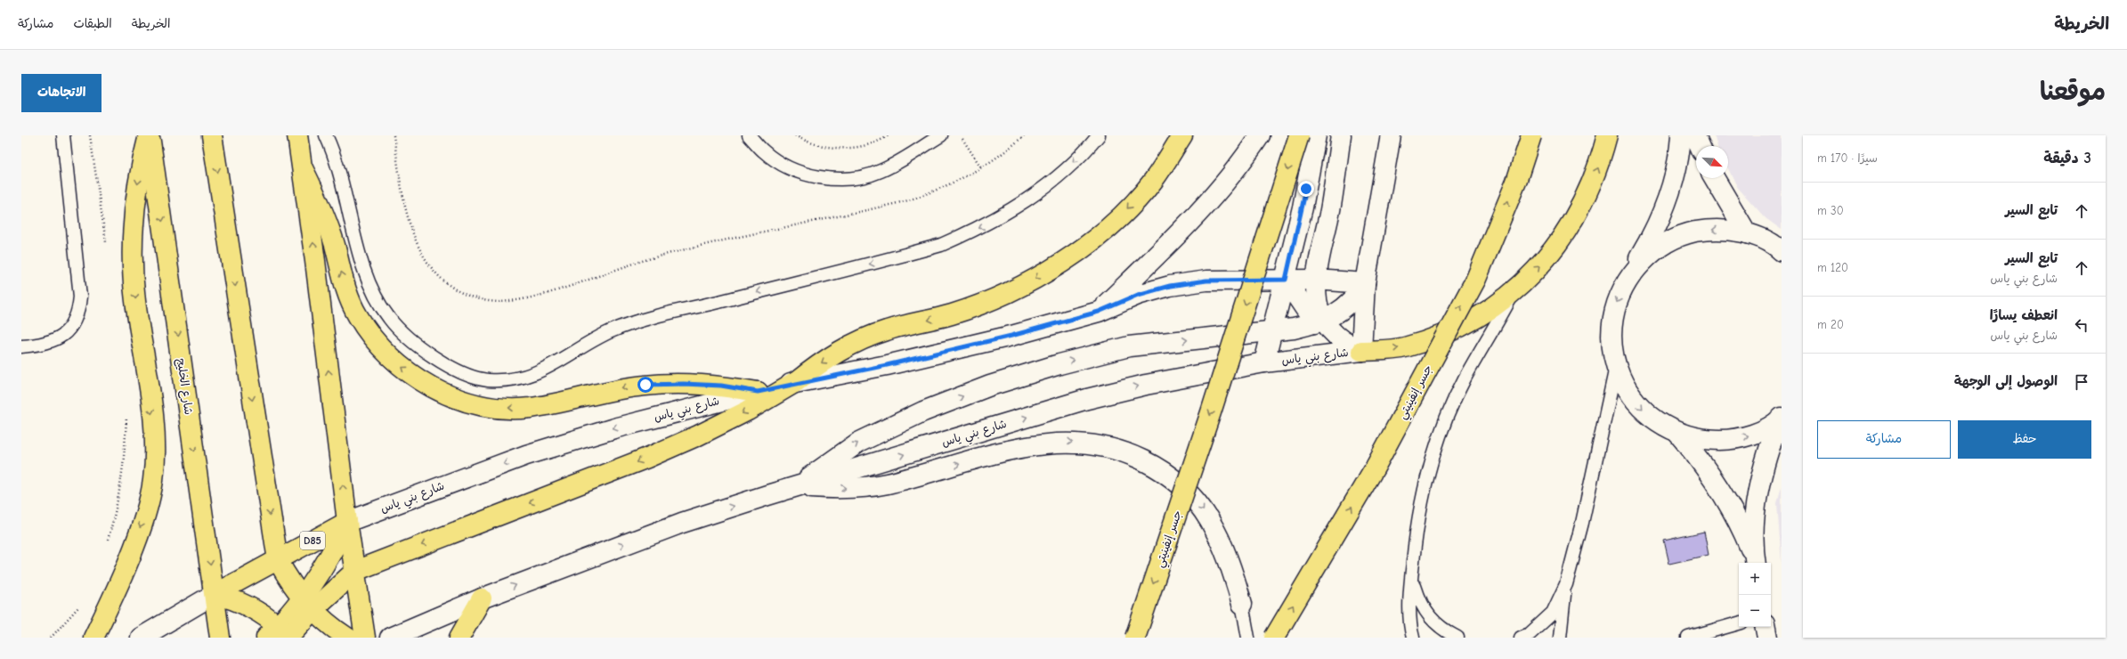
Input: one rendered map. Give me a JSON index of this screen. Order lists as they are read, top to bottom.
{
  "streets": {
    "main road": [
      "شارع بني ياس",
      "شارع الخليج",
      "جسر إنفينيتي",
      "D85"
    ]
  },
  "crossings": [
    ["شارع بني ياس", "شارع الخليج"]
  ],
  "north": "bottom right",
  "page": {
    "header": "الخريطة",
    "nav": ["الخريطة", "الطبقات", "مشاركة"],
    "title": "موقعنا",
    "buttons": [
      "الاتجاهات",
      ["حفظ", "مشاركة"]
    ],
    "heading": ["3 دقيقة", "سيرًا · 170 m"],
    "list": [
      ["تابع السير", "30 m"],
      ["تابع السير", "شارع بني ياس", "120 m"],
      ["انعطف يسارًا", "شارع بني ياس", "20 m"],
      "الوصول إلى الوجهة"
    ],
    "map_buttons": ["+", "−"]
  }
}
